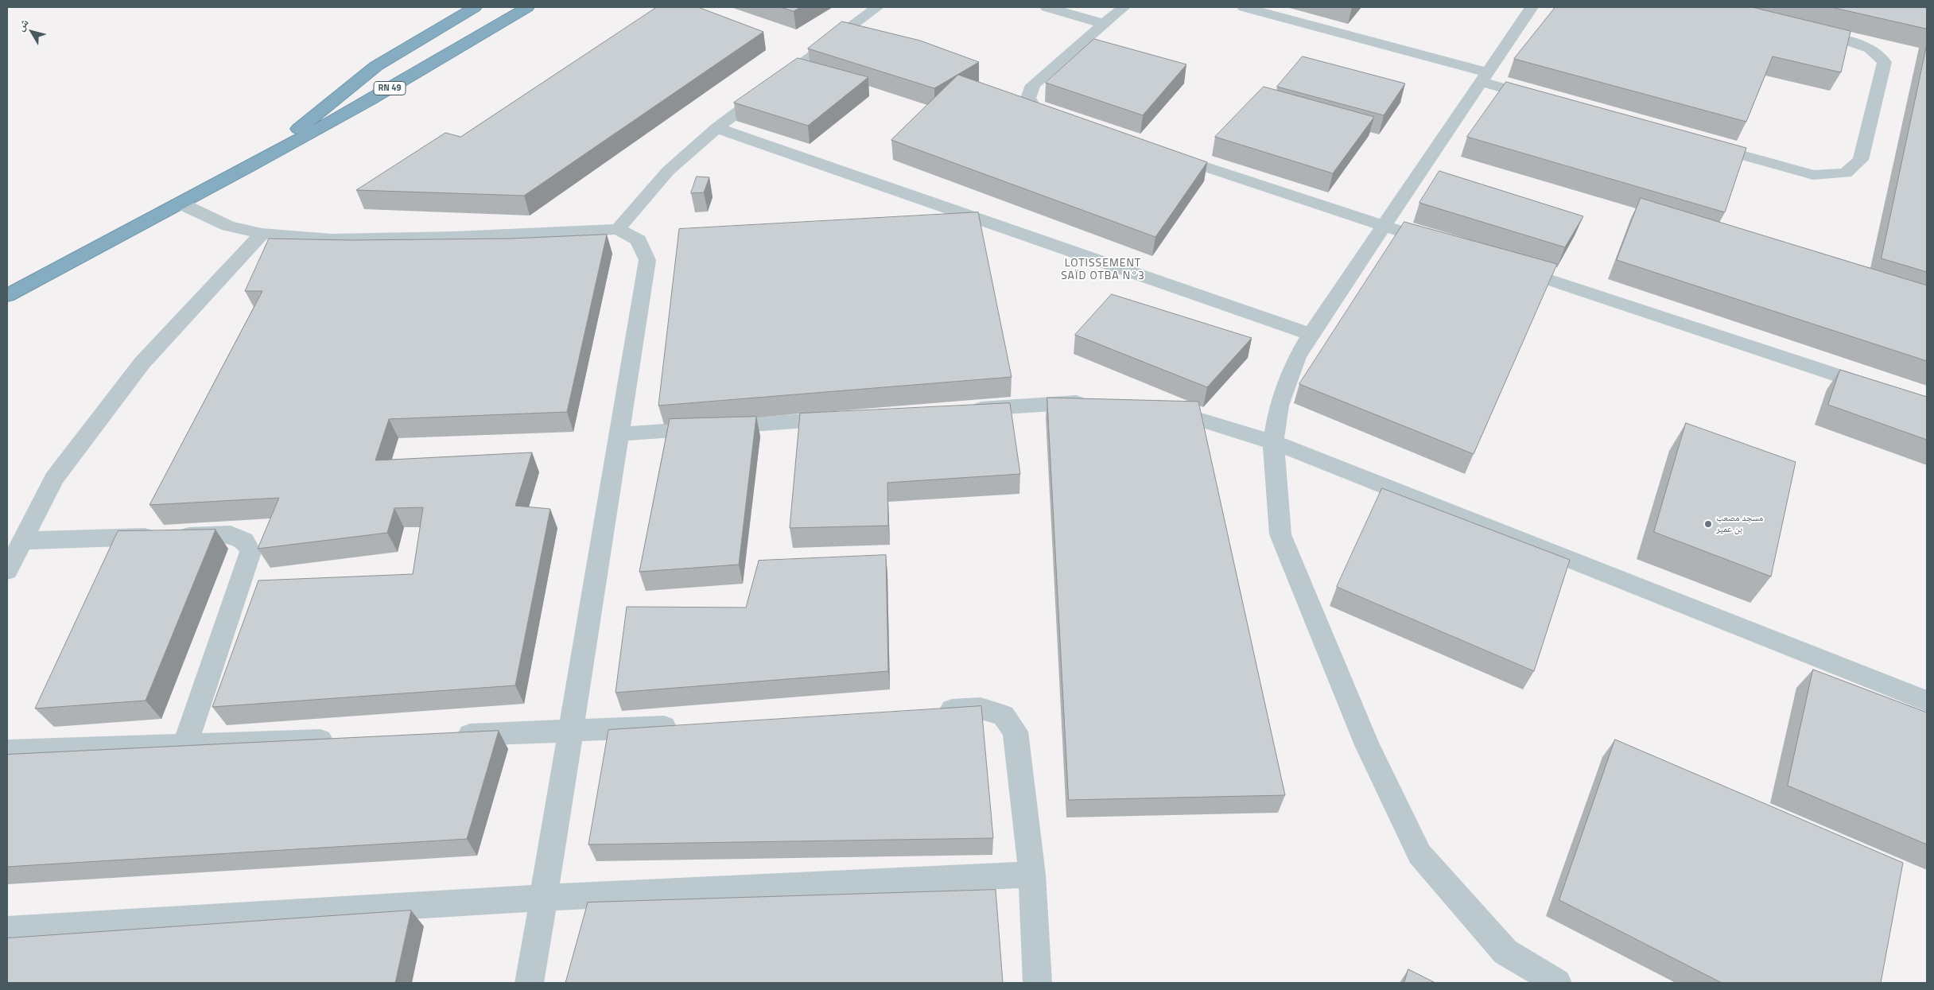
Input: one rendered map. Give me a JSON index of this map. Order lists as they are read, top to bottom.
{
  "streets": {
    "highway": ["RN 49"]
  },
  "districts": ["LOTISSEMENT SAÏD OTBA N°3"],
  "places": ["مسجد مصعب بن عمير"],
  "north": "top left"
}
